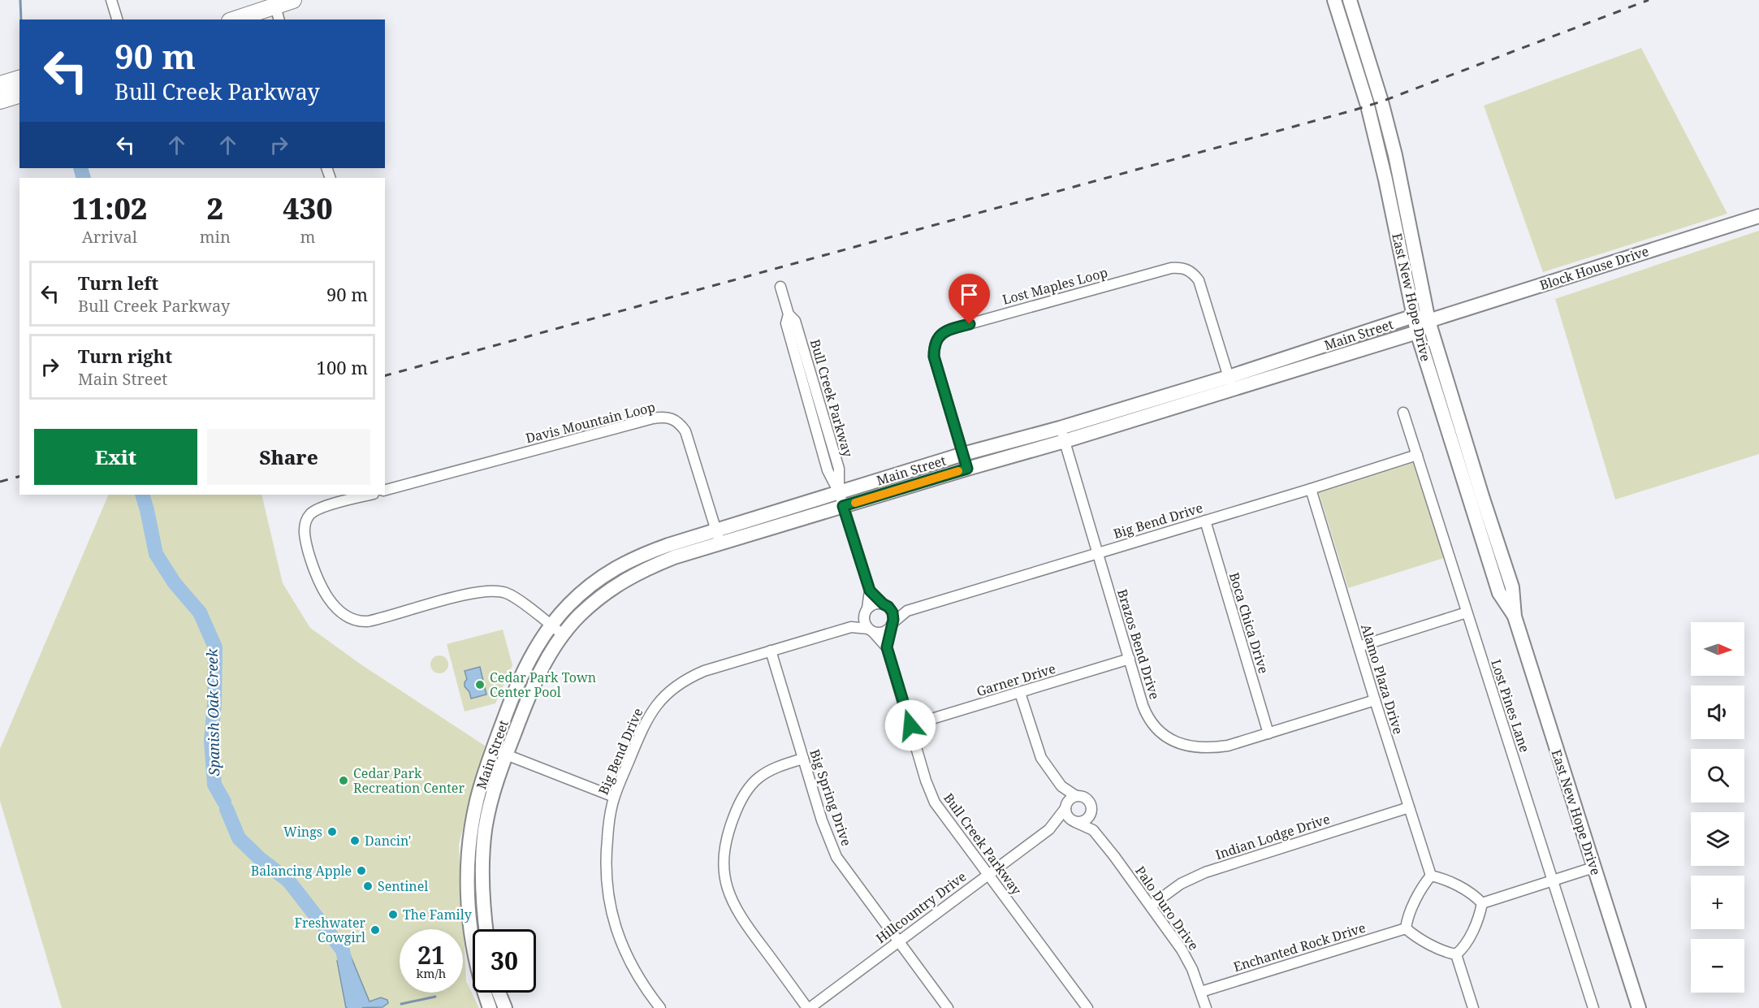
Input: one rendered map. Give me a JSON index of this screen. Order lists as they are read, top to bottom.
{
  "streets": {
    "street": [
      "Block House Drive",
      "Lost Maples Loop",
      "East New Hope Drive",
      "Main Street",
      "Bull Creek Parkway",
      "Davis Mountain Loop",
      "Big Bend Drive",
      "Boca Chica Drive",
      "Brazos Bend Drive",
      "Alamo Plaza Drive",
      "Garner Drive",
      "Lost Pines Lane",
      "Big Spring Drive",
      "Indian Lodge Drive",
      "Hillcountry Drive",
      "Palo Duro Drive",
      "Enchanted Rock Drive"
    ]
  },
  "crossings": [
    ["Block House Drive", "East New Hope Drive"],
    ["Block House Drive", "Main Street"],
    ["Lost Maples Loop", "Main Street"],
    ["East New Hope Drive", "Main Street"],
    ["Main Street", "Bull Creek Parkway"],
    ["Main Street", "Davis Mountain Loop"],
    ["Main Street", "Brazos Bend Drive"],
    ["Bull Creek Parkway", "Big Bend Drive"],
    ["Bull Creek Parkway", "Garner Drive"],
    ["Bull Creek Parkway", "Hillcountry Drive"],
    ["Big Bend Drive", "Boca Chica Drive"],
    ["Big Bend Drive", "Brazos Bend Drive"],
    ["Big Bend Drive", "Alamo Plaza Drive"],
    ["Big Bend Drive", "Lost Pines Lane"],
    ["Big Bend Drive", "Big Spring Drive"],
    ["Boca Chica Drive", "Brazos Bend Drive"],
    ["Brazos Bend Drive", "Alamo Plaza Drive"],
    ["Brazos Bend Drive", "Garner Drive"],
    ["Alamo Plaza Drive", "Indian Lodge Drive"],
    ["Alamo Plaza Drive", "Enchanted Rock Drive"],
    ["Big Spring Drive", "Hillcountry Drive"],
    ["Indian Lodge Drive", "Palo Duro Drive"],
    ["Hillcountry Drive", "Palo Duro Drive"],
    ["Palo Duro Drive", "Enchanted Rock Drive"]
  ],
  "water": ["Spanish Oak Creek"],
  "places": [
    "Cedar Park Town Center Pool",
    "Cedar Park Recreation Center",
    "Wings",
    "Dancin'",
    "Balancing Apple",
    "Sentinel",
    "The Family",
    "Freshwater Cowgirl"
  ],
  "north": "right",
  "page": {
    "turn": ["90 m", "Bull Creek Parkway"],
    "eta": [
      "11:02",
      "Arrival",
      "2",
      "min",
      "430",
      "m"
    ],
    "list": [
      {
        "name": "Turn left",
        "note": "Bull Creek Parkway",
        "value": "90 m"
      },
      {
        "name": "Turn right",
        "note": "Main Street",
        "value": "100 m"
      }
    ],
    "buttons": ["Exit", "Share"],
    "map_buttons": ["+", "−"],
    "speed": "21 km/h",
    "limit": "30"
  }
}
